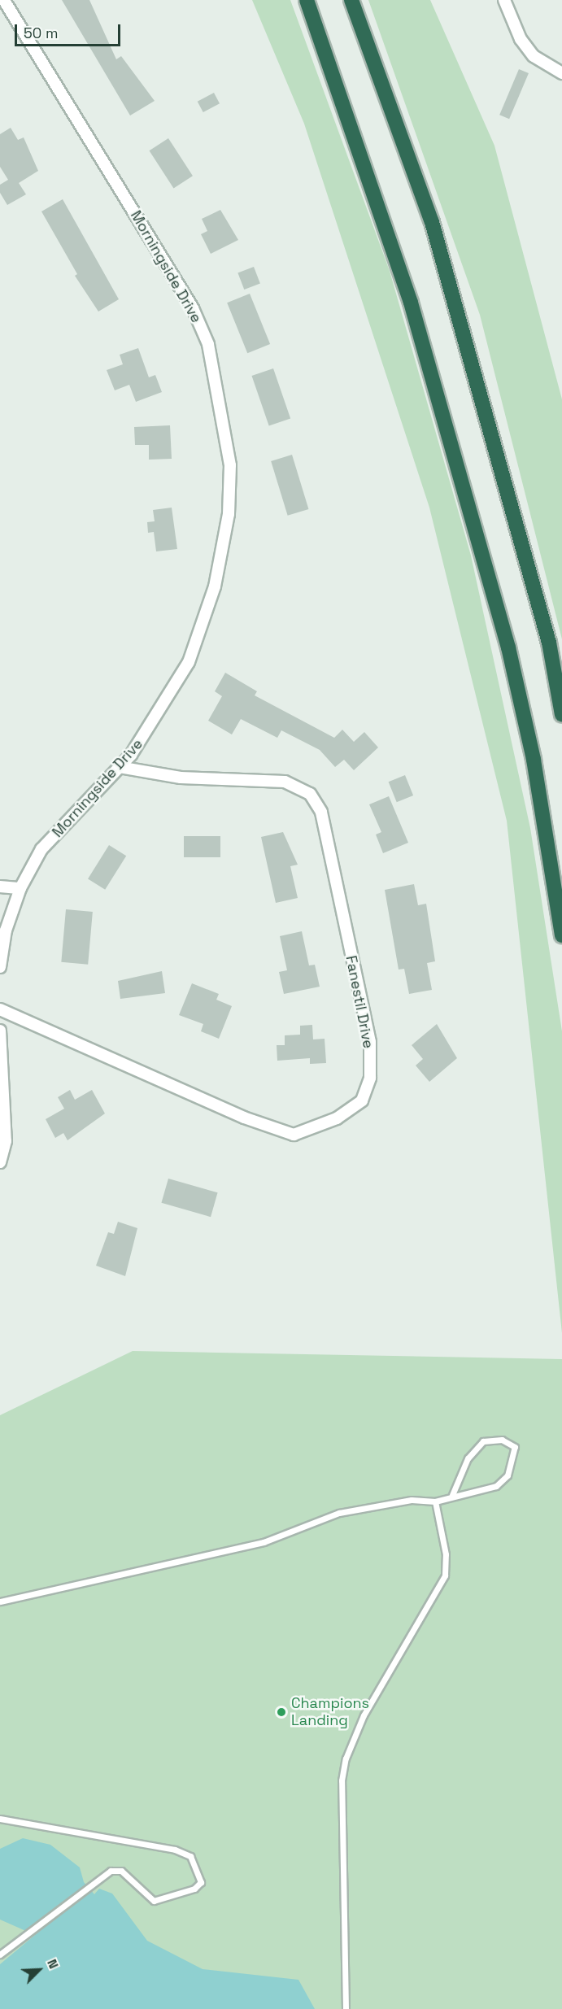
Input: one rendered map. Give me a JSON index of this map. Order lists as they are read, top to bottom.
{
  "streets": {
    "street": ["Morningside Drive", "Fanestil Drive"]
  },
  "crossings": [
    ["Morningside Drive", "Fanestil Drive"]
  ],
  "places": ["Champions Landing"],
  "scale_bar": "50 m",
  "north": "top right"
}
